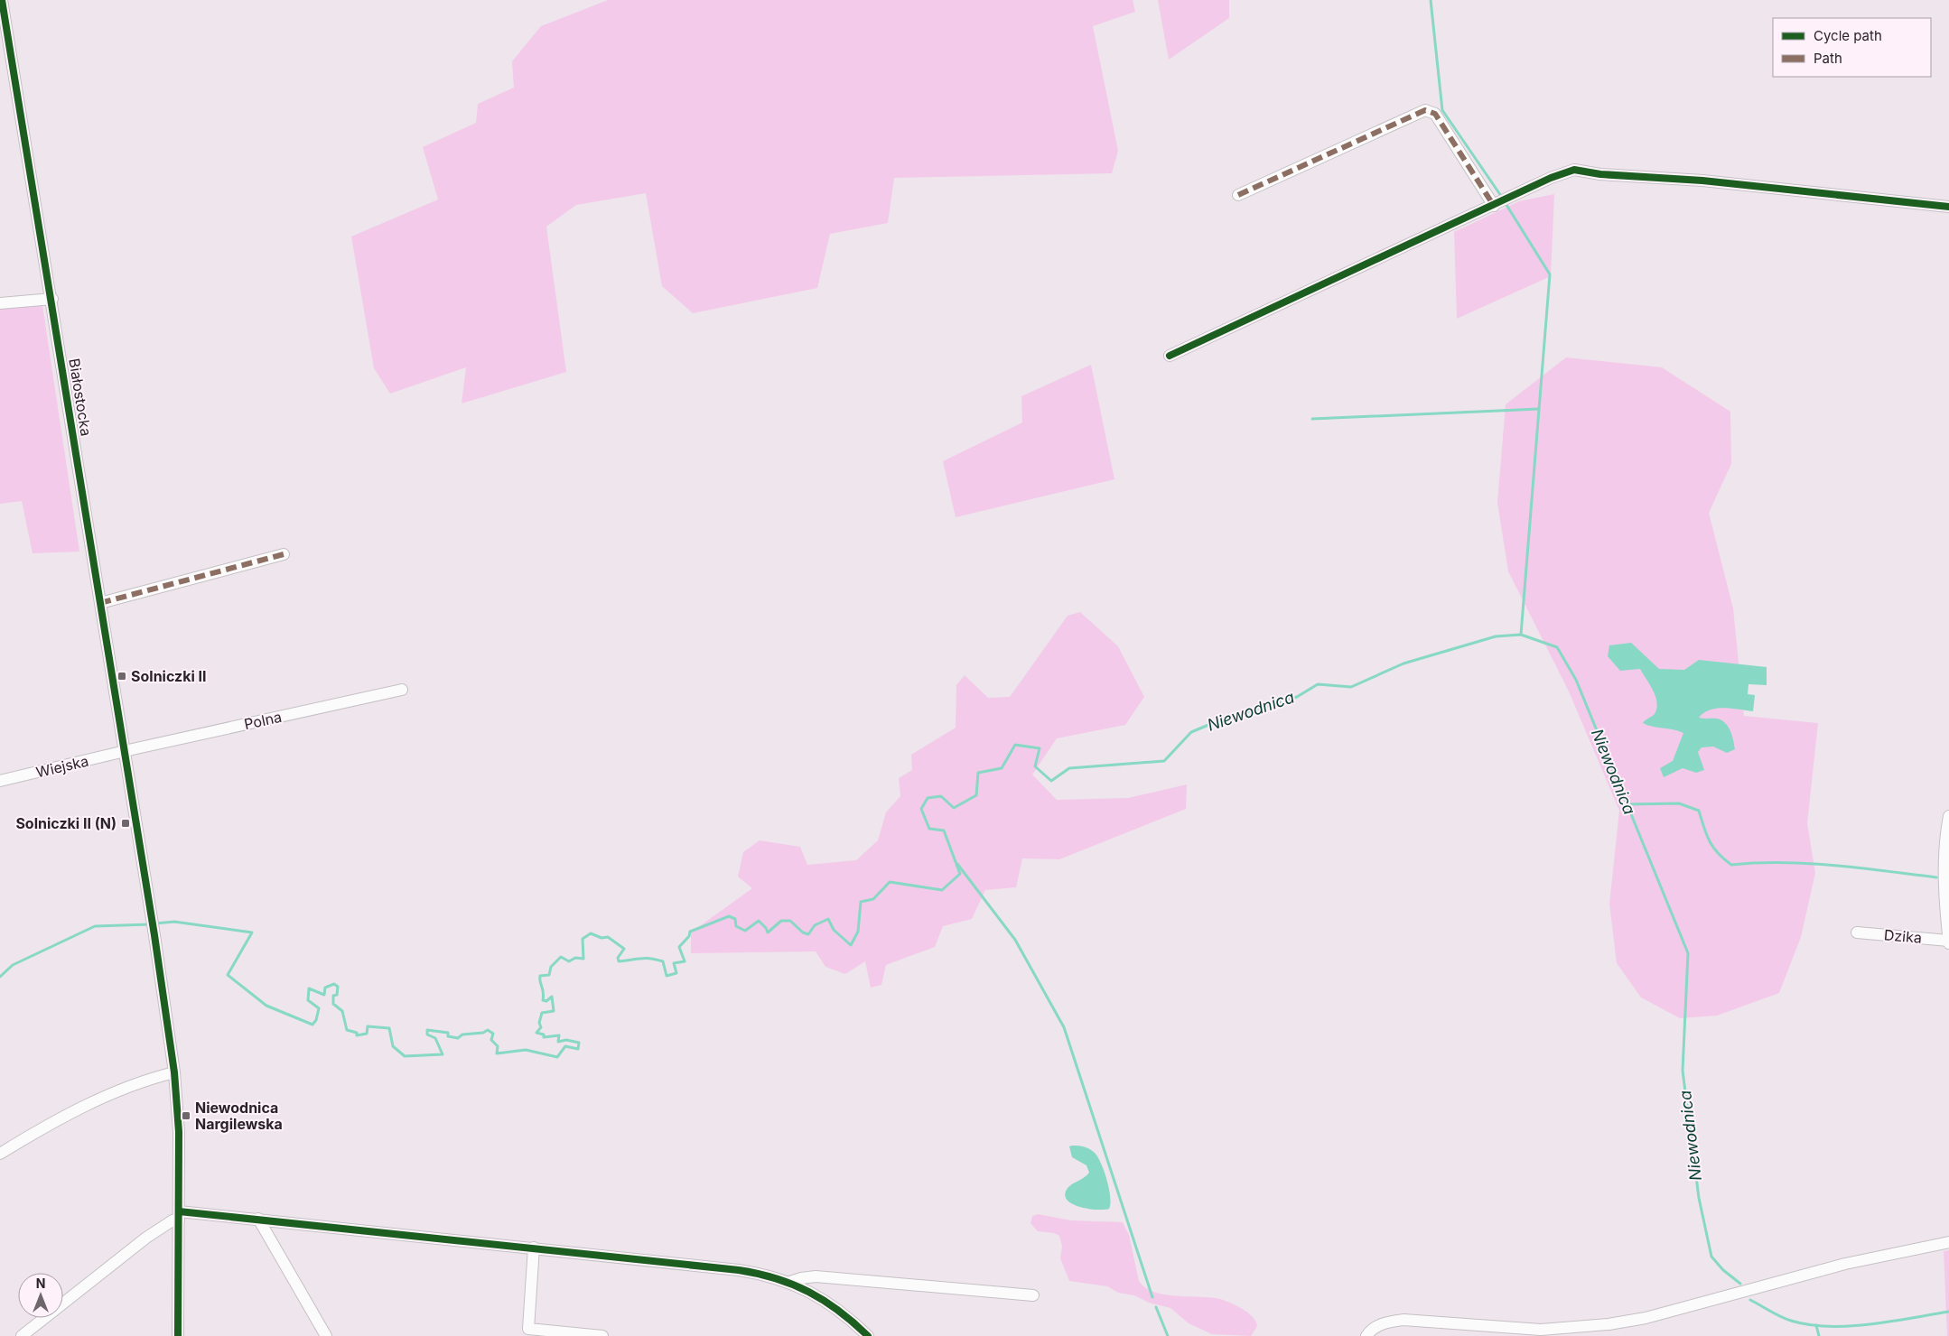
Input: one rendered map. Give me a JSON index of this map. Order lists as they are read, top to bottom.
{
  "streets": {
    "street": [
      "Białostocka",
      "Polna",
      "Wiejska",
      "Dzika"
    ]
  },
  "crossings": [
    ["Białostocka", "Polna"],
    ["Białostocka", "Wiejska"],
    ["Polna", "Wiejska"]
  ],
  "water": ["Niewodnica"],
  "places": {
    "transit": ["Solniczki II", "Solniczki II (N)", "Niewodnica Nargilewska"]
  },
  "legend": ["Cycle path", "Path"],
  "north": "top"
}
